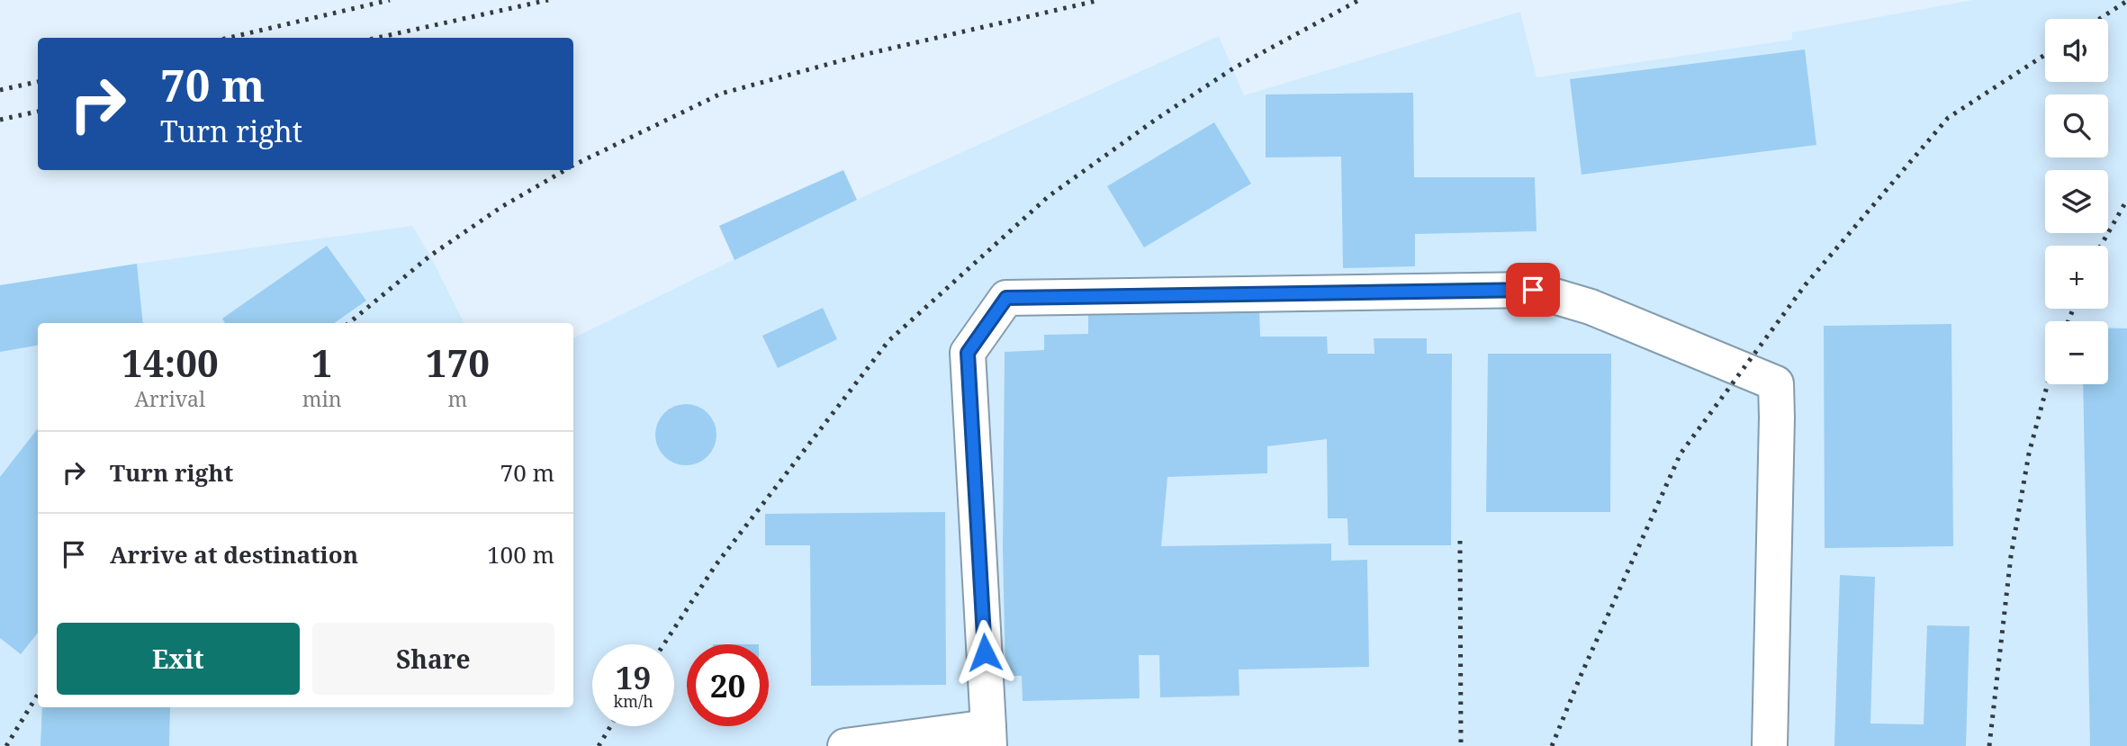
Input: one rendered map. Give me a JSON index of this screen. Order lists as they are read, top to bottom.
{
  "page": {
    "map_buttons": ["+", "−"],
    "turn": ["70 m", "Turn right"],
    "eta": [
      "14:00",
      "Arrival",
      "1",
      "min",
      "170",
      "m"
    ],
    "list": [
      {
        "name": "Turn right",
        "value": "70 m"
      },
      {
        "name": "Arrive at destination",
        "value": "100 m"
      }
    ],
    "buttons": ["Exit", "Share"],
    "speed": "19 km/h",
    "limit": "20"
  }
}
